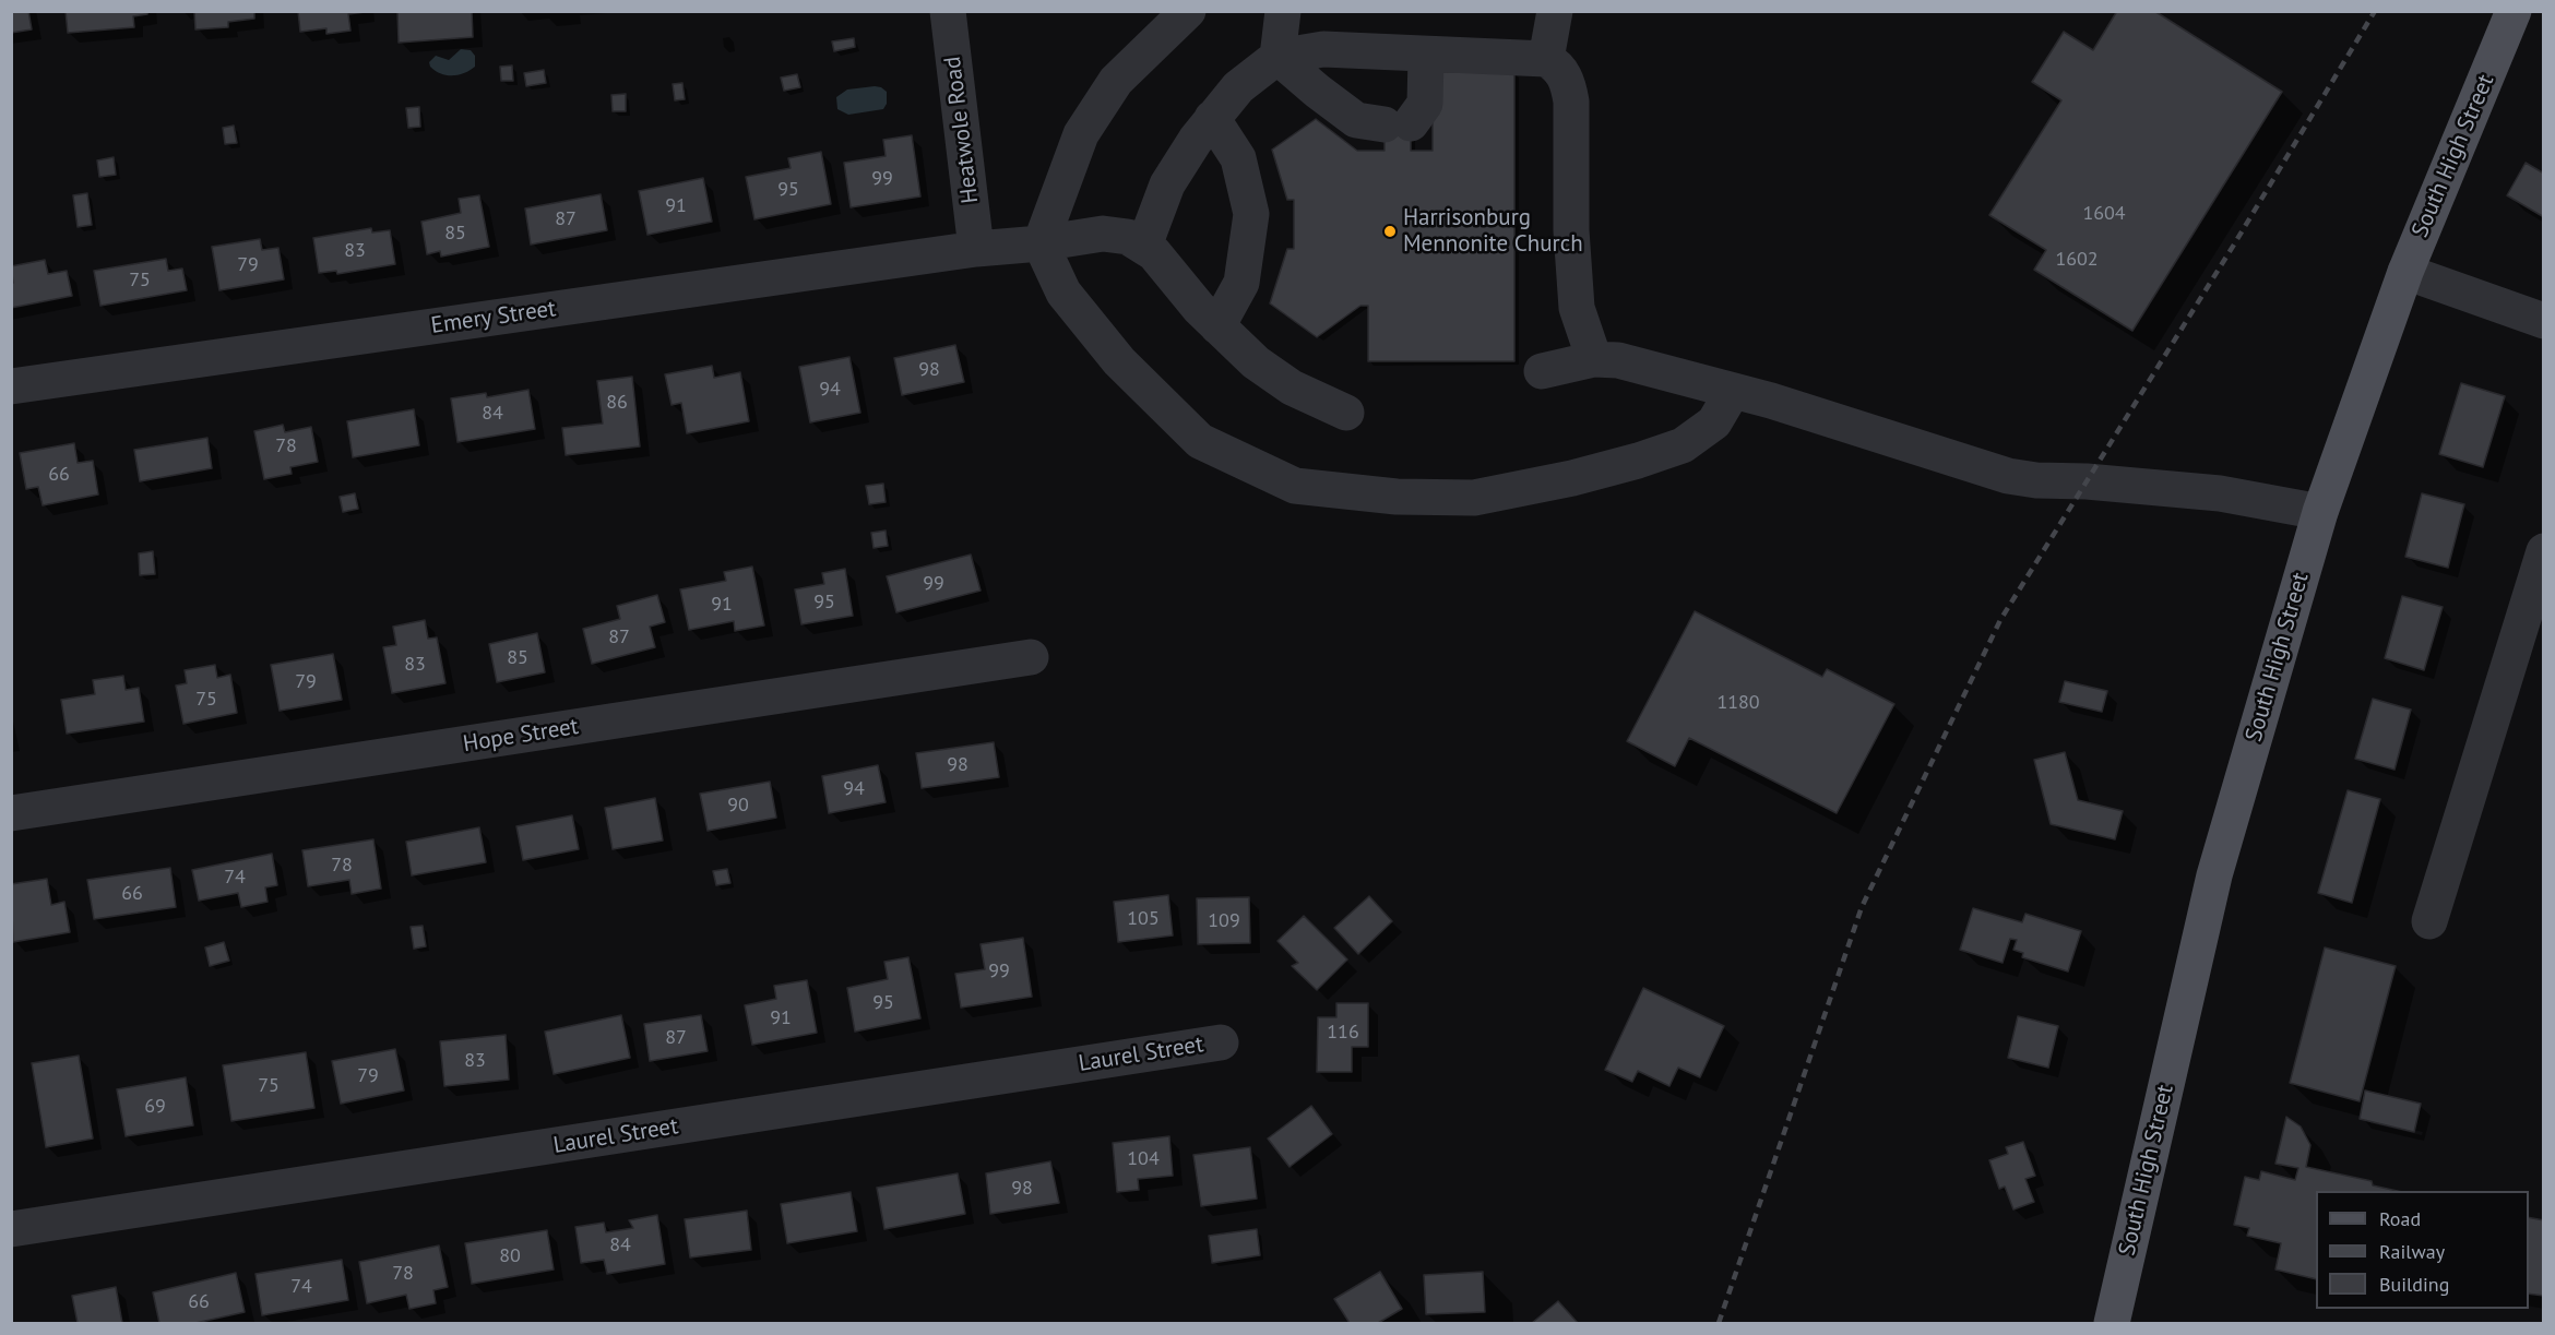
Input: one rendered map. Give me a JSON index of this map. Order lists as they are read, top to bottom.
{
  "streets": {
    "main road": ["South High Street"],
    "street": [
      "Heatwole Road",
      "Emery Street",
      "Hope Street",
      "Laurel Street"
    ]
  },
  "crossings": [
    ["Heatwole Road", "Emery Street"]
  ],
  "places": ["Harrisonburg Mennonite Church"],
  "house_numbers": [
    "99",
    "95",
    "91",
    "1604",
    "87",
    "85",
    "83",
    "1602",
    "79",
    "75",
    "98",
    "94",
    "86",
    "84",
    "78",
    "66",
    "99",
    "95",
    "91",
    "87",
    "85",
    "83",
    "79",
    "75",
    "1180",
    "98",
    "94",
    "90",
    "78",
    "74",
    "66",
    "105",
    "109",
    "99",
    "95",
    "91",
    "116",
    "87",
    "83",
    "79",
    "75",
    "69",
    "104",
    "98",
    "84",
    "80",
    "78",
    "74",
    "66"
  ],
  "legend": ["Road", "Railway", "Building"]
}
